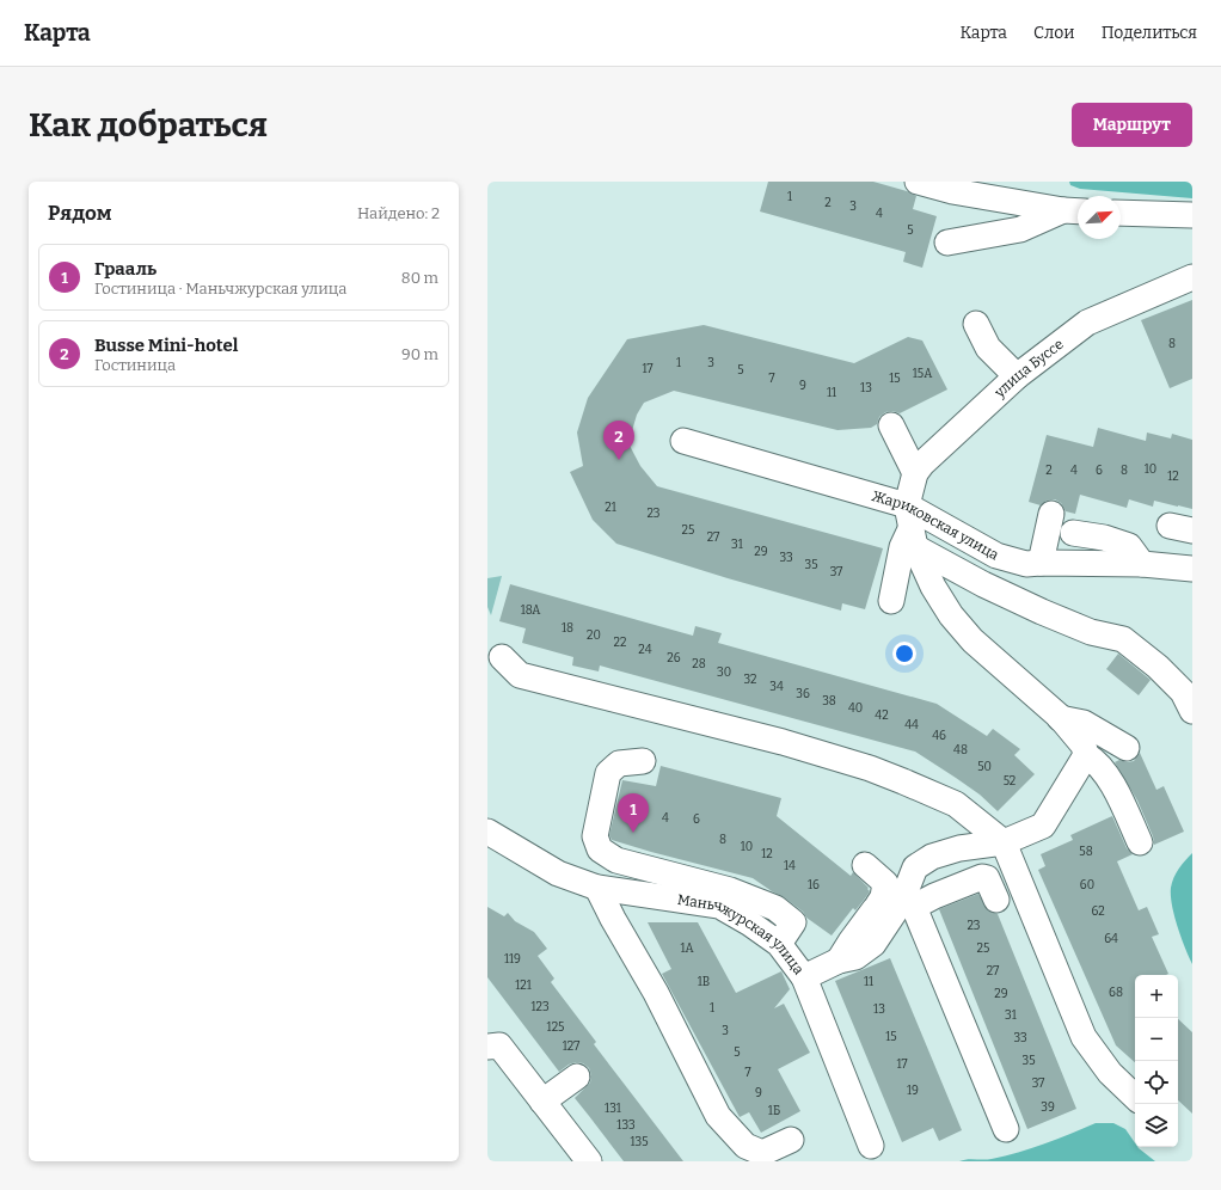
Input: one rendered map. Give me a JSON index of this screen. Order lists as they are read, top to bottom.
{
  "streets": {
    "street": ["улица Буссе", "Жариковская улица", "Маньчжурская улица"]
  },
  "crossings": [
    ["улица Буссе", "Жариковская улица"]
  ],
  "house_numbers": [
    "1",
    "2",
    "3",
    "4",
    "5",
    "8",
    "1",
    "3",
    "17",
    "5",
    "15А",
    "7",
    "15",
    "9",
    "13",
    "11",
    "10",
    "2",
    "4",
    "6",
    "8",
    "12",
    "21",
    "23",
    "25",
    "27",
    "31",
    "29",
    "33",
    "35",
    "37",
    "18А",
    "18",
    "20",
    "22",
    "24",
    "26",
    "28",
    "30",
    "32",
    "34",
    "36",
    "38",
    "40",
    "42",
    "44",
    "46",
    "48",
    "50",
    "52",
    "4",
    "6",
    "8",
    "10",
    "58",
    "12",
    "14",
    "16",
    "60",
    "62",
    "23",
    "64",
    "1А",
    "25",
    "119",
    "27",
    "1В",
    "11",
    "121",
    "68",
    "29",
    "123",
    "1",
    "13",
    "31",
    "125",
    "3",
    "15",
    "33",
    "127",
    "5",
    "35",
    "17",
    "7",
    "37",
    "19",
    "9",
    "39",
    "131",
    "1Б",
    "133",
    "135"
  ],
  "north": "top right",
  "page": {
    "header": "Карта",
    "nav": ["Карта", "Слои", "Поделиться"],
    "buttons": "Маршрут",
    "title": "Как добраться",
    "heading": ["Рядом", "Найдено: 2"],
    "list": [
      {
        "mark": "1",
        "name": "Грааль",
        "note": "Гостиница · Маньчжурская улица",
        "value": "80 m"
      },
      {
        "mark": "2",
        "name": "Busse Mini-hotel",
        "note": "Гостиница",
        "value": "90 m"
      }
    ],
    "pins": ["2", "1"],
    "map_buttons": ["+", "−"]
  }
}
